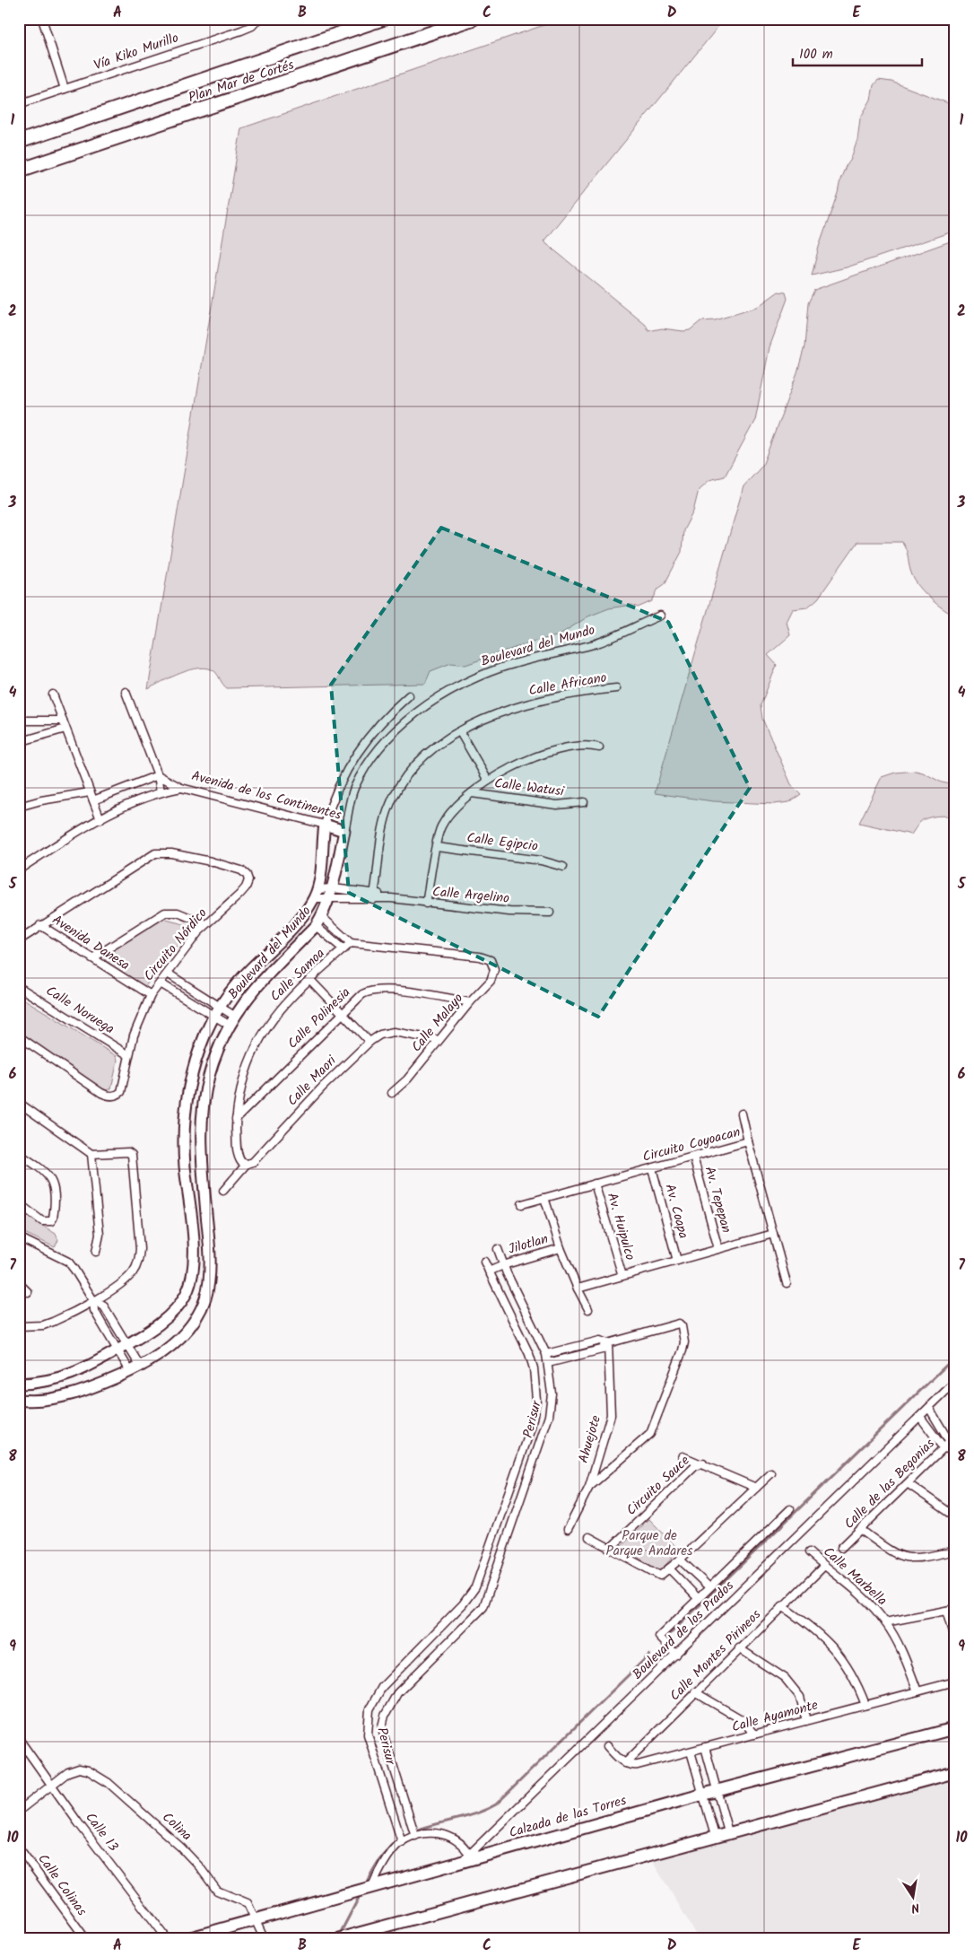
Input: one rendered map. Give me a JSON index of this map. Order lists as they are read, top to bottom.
{
  "streets": {
    "highway": ["Plan Mar de Cortés"],
    "main road": ["Calzada de las Torres"],
    "street": [
      "Vía Kiko Murillo",
      "Boulevard del Mundo",
      "Calle Africano",
      "Calle Watusi",
      "Avenida de los Continentes",
      "Calle Egipcio",
      "Calle Argelino",
      "Avenida Danesa",
      "Circuito Nórdico",
      "Calle Samoa",
      "Calle Noruega",
      "Calle Polinesia",
      "Calle Malayo",
      "Calle Maori",
      "Circuito Coyoacan",
      "Av. Tepepan",
      "Av. Coapa",
      "Av. Huipulco",
      "Jilotlan",
      "Perisur",
      "Ahuejote",
      "Calle de las Begonias",
      "Circuito Sauce",
      "Calle Marbella",
      "Boulevard de los Prados",
      "Calle Montes Pirineos",
      "Calle Ayamonte",
      "Colina",
      "Calle 13",
      "Calle Colinas"
    ]
  },
  "crossings": [
    ["Boulevard del Mundo", "Avenida de los Continentes"],
    ["Boulevard del Mundo", "Calle Argelino"],
    ["Calle Africano", "Calle Argelino"],
    ["Avenida Danesa", "Circuito Nórdico"],
    ["Circuito Nórdico", "Calle Noruega"],
    ["Calle Samoa", "Calle Polinesia"],
    ["Calle Samoa", "Calle Malayo"],
    ["Calle Samoa", "Calle Maori"],
    ["Calle Polinesia", "Calle Malayo"],
    ["Calle Malayo", "Calle Maori"],
    ["Circuito Coyoacan", "Av. Tepepan"],
    ["Circuito Coyoacan", "Av. Coapa"],
    ["Circuito Coyoacan", "Av. Huipulco"],
    ["Jilotlan", "Perisur"],
    ["Calle Marbella", "Calle Montes Pirineos"],
    ["Calle Marbella", "Calle Ayamonte"],
    ["Boulevard de los Prados", "Calzada de las Torres"],
    ["Calle Montes Pirineos", "Calle Ayamonte"],
    ["Calzada de las Torres", "Colina"],
    ["Colina", "Calle 13"]
  ],
  "parks": ["Parque de Parque Andares"],
  "scale_bar": "100 m",
  "north": "bottom",
  "grid": {
    "columns": [
      "A",
      "B",
      "C",
      "D",
      "E"
    ],
    "rows": [
      "1",
      "2",
      "3",
      "4",
      "5",
      "6",
      "7",
      "8",
      "9",
      "10"
    ]
  }
}
